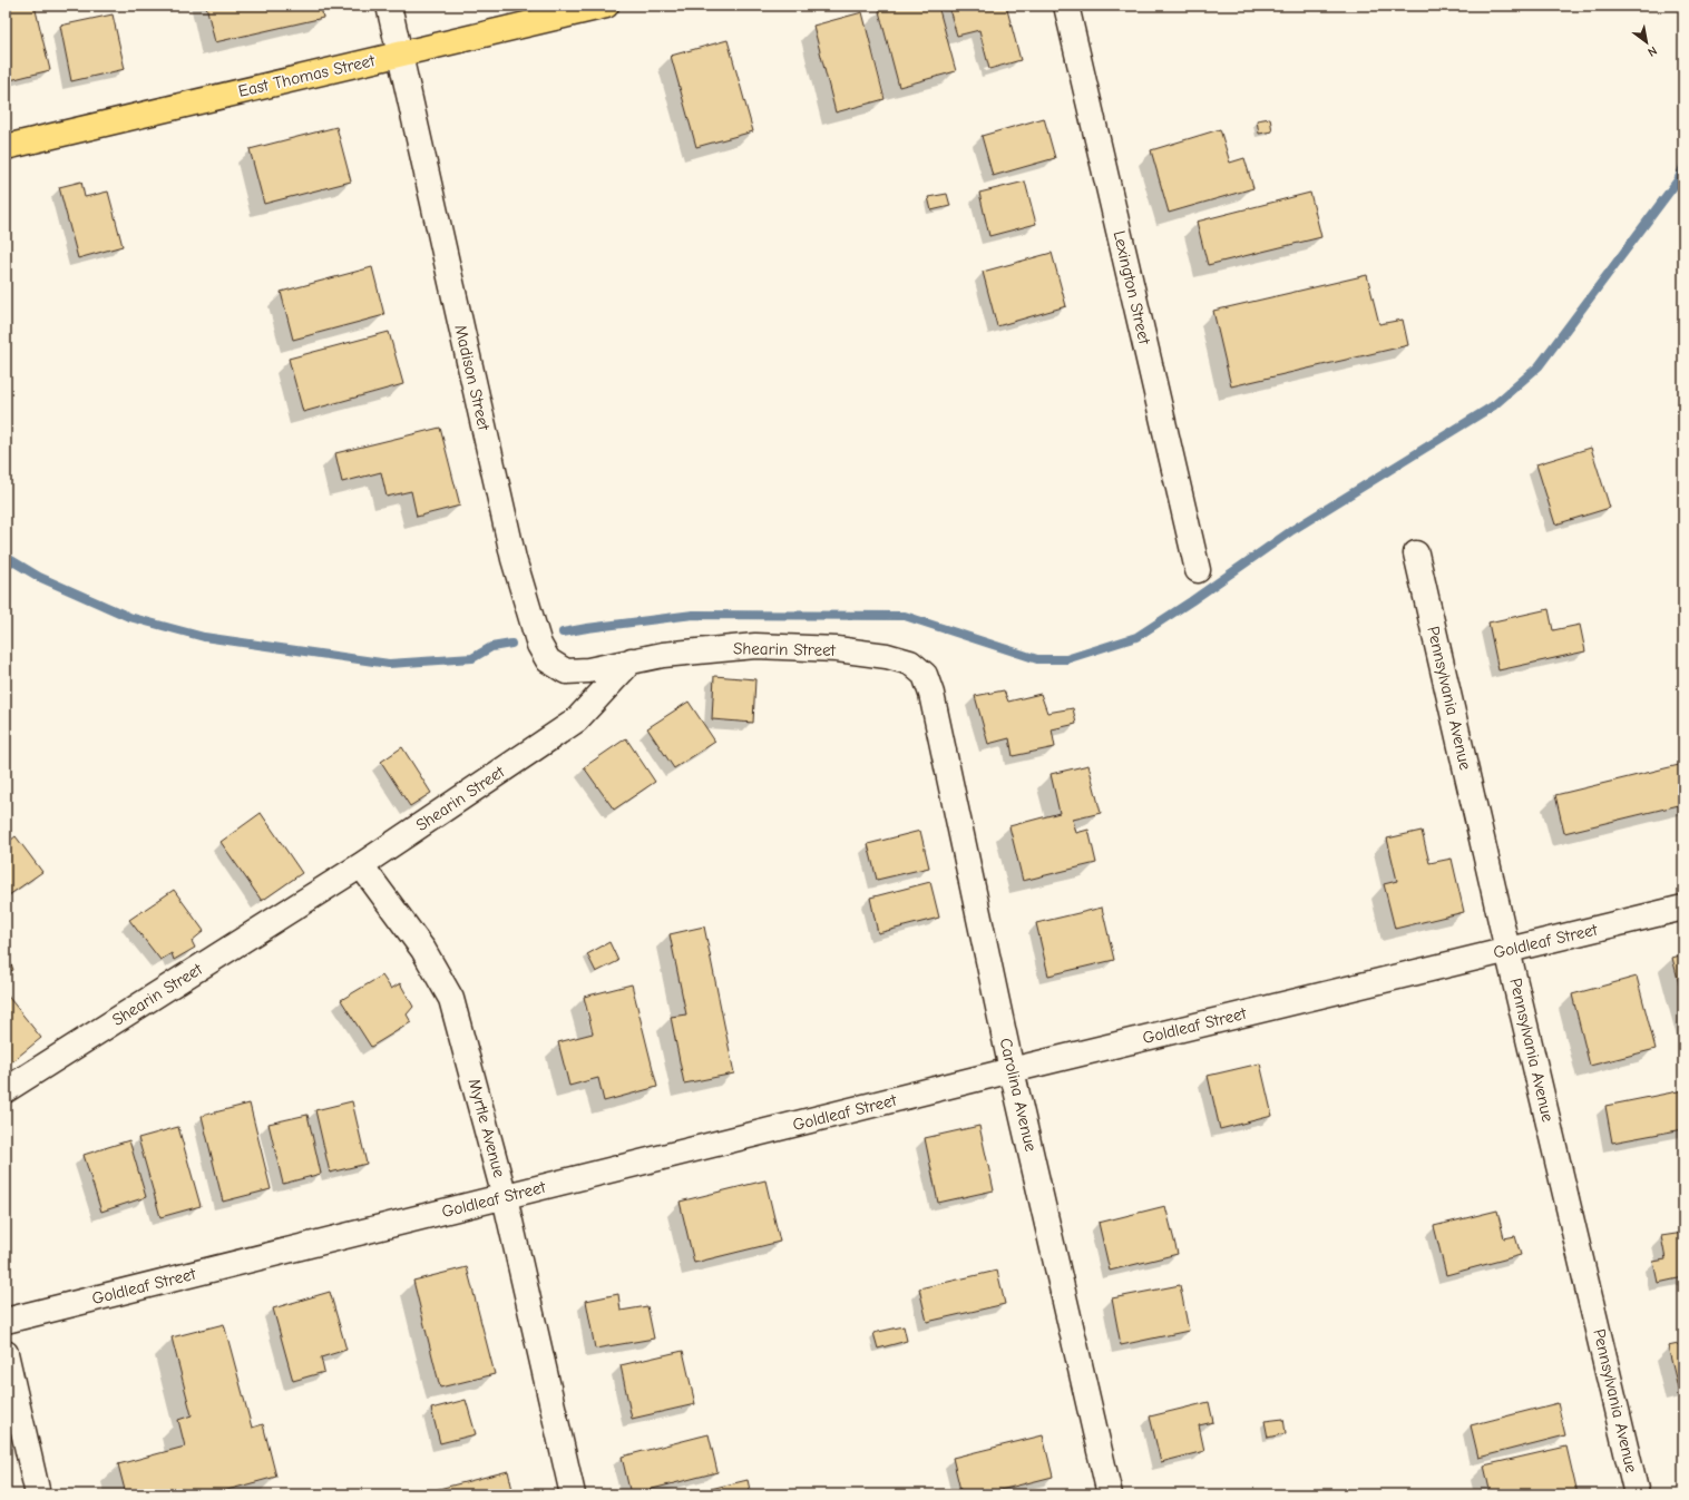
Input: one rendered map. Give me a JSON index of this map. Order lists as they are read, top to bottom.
{
  "streets": {
    "main road": ["East Thomas Street"],
    "street": [
      "Lexington Street",
      "Madison Street",
      "Shearin Street",
      "Pennsylvania Avenue",
      "Goldleaf Street",
      "Carolina Avenue",
      "Myrtle Avenue"
    ]
  },
  "crossings": [
    ["East Thomas Street", "Madison Street"],
    ["Madison Street", "Shearin Street"],
    ["Shearin Street", "Carolina Avenue"],
    ["Shearin Street", "Myrtle Avenue"],
    ["Pennsylvania Avenue", "Goldleaf Street"],
    ["Goldleaf Street", "Carolina Avenue"],
    ["Goldleaf Street", "Myrtle Avenue"]
  ],
  "north": "bottom right"
}
